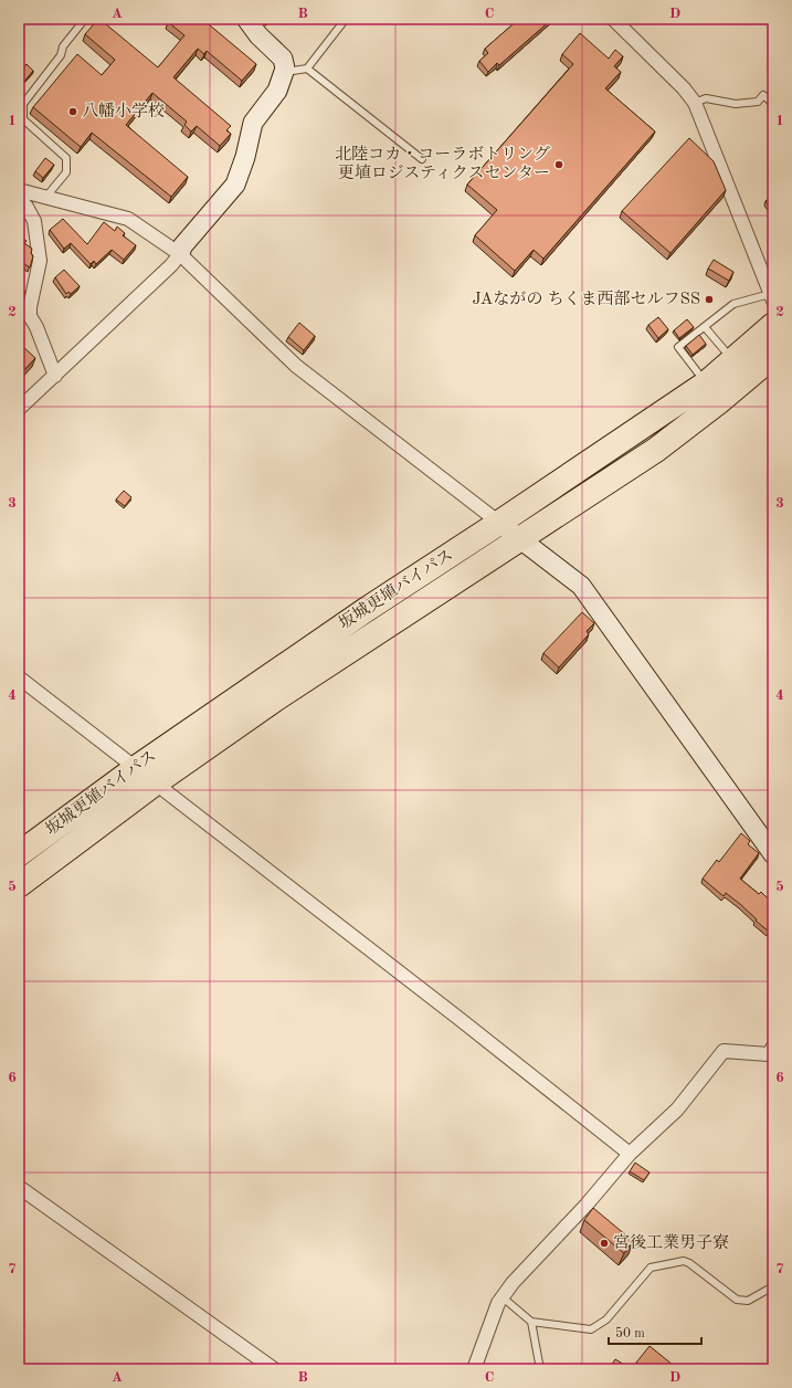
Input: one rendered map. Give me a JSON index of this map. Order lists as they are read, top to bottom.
{
  "streets": {
    "highway": ["坂城更埴バイパス"]
  },
  "places": [
    "八幡小学校",
    "北陸コカ・コーラボトリング 更埴ロジスティクスセンター",
    "JAながの ちくま西部セルフSS",
    "宮後工業男子寮"
  ],
  "scale_bar": "50 m",
  "grid": {
    "columns": [
      "A",
      "B",
      "C",
      "D"
    ],
    "rows": [
      "1",
      "2",
      "3",
      "4",
      "5",
      "6",
      "7"
    ]
  }
}
